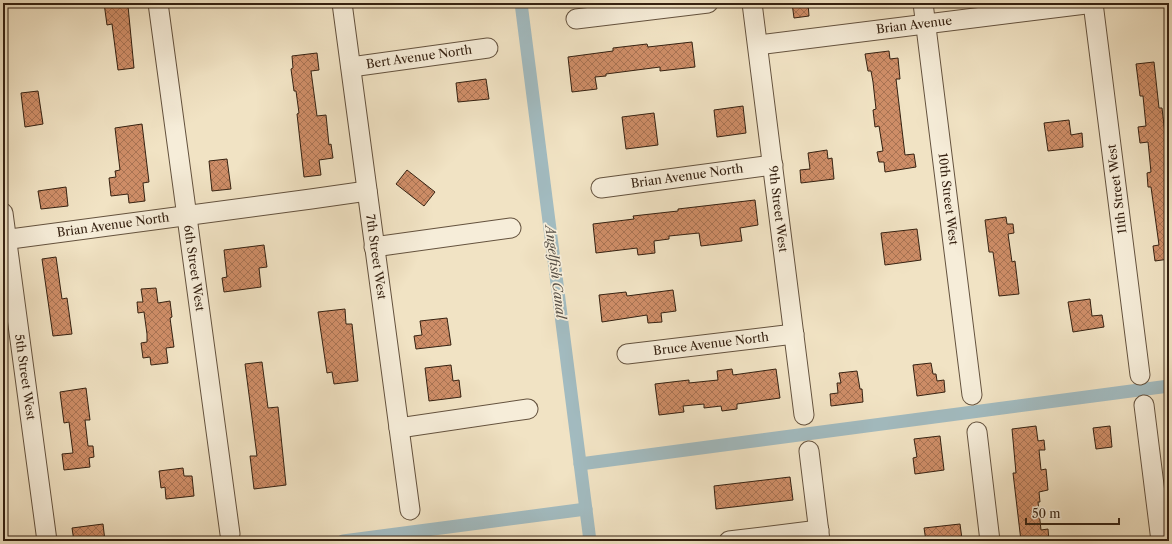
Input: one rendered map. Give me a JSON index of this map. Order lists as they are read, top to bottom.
{
  "streets": {
    "street": [
      "Brian Avenue",
      "Bert Avenue North",
      "Brian Avenue North",
      "11th Street West",
      "10th Street West",
      "9th Street West",
      "7th Street West",
      "6th Street West",
      "Bruce Avenue North",
      "5th Street West"
    ]
  },
  "crossings": [
    ["Brian Avenue", "11th Street West"],
    ["Brian Avenue", "10th Street West"],
    ["Brian Avenue", "9th Street West"],
    ["Bert Avenue North", "7th Street West"],
    ["Brian Avenue North", "9th Street West"],
    ["Brian Avenue North", "7th Street West"],
    ["Brian Avenue North", "6th Street West"],
    ["Brian Avenue North", "5th Street West"],
    ["9th Street West", "Bruce Avenue North"]
  ],
  "water": ["Angelfish Canal"],
  "scale_bar": "50 m"
}
